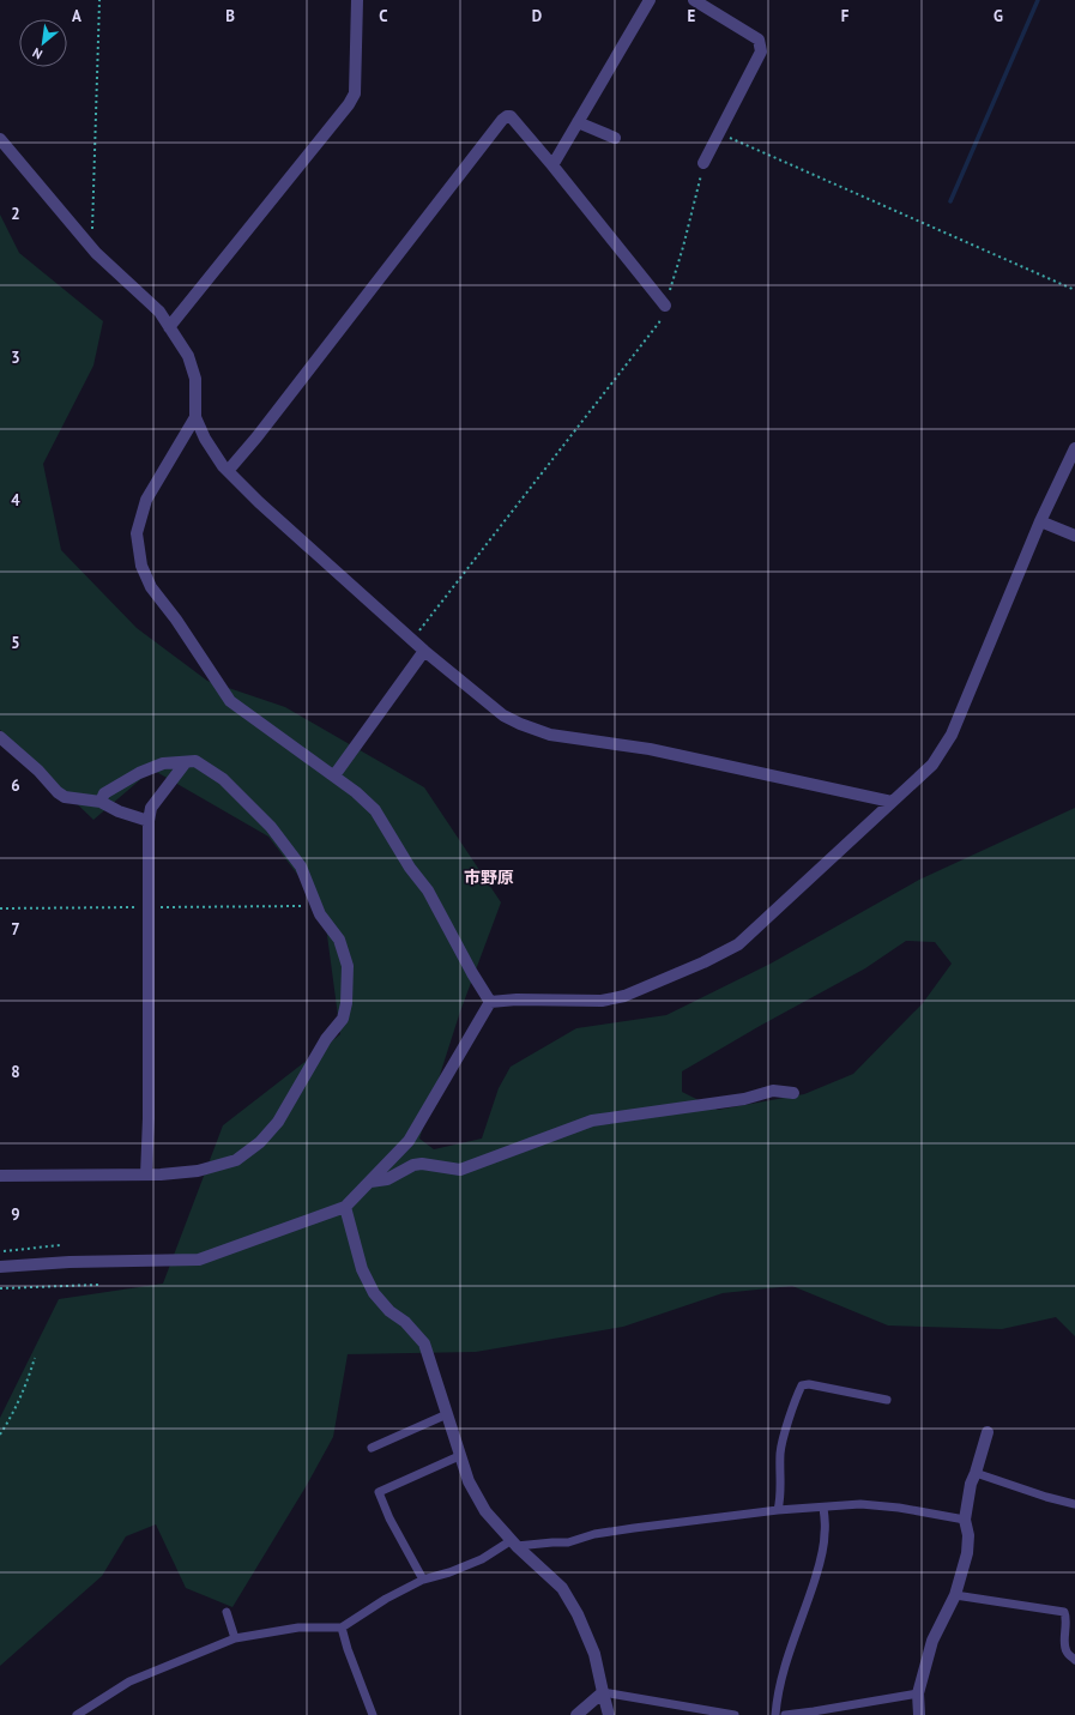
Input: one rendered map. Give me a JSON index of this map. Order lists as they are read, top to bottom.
{
  "districts": ["市野原"],
  "north": "bottom left",
  "grid": {
    "columns": [
      "A",
      "B",
      "C",
      "D",
      "E",
      "F",
      "G"
    ],
    "rows": [
      "2",
      "3",
      "4",
      "5",
      "6",
      "7",
      "8",
      "9"
    ]
  }
}
